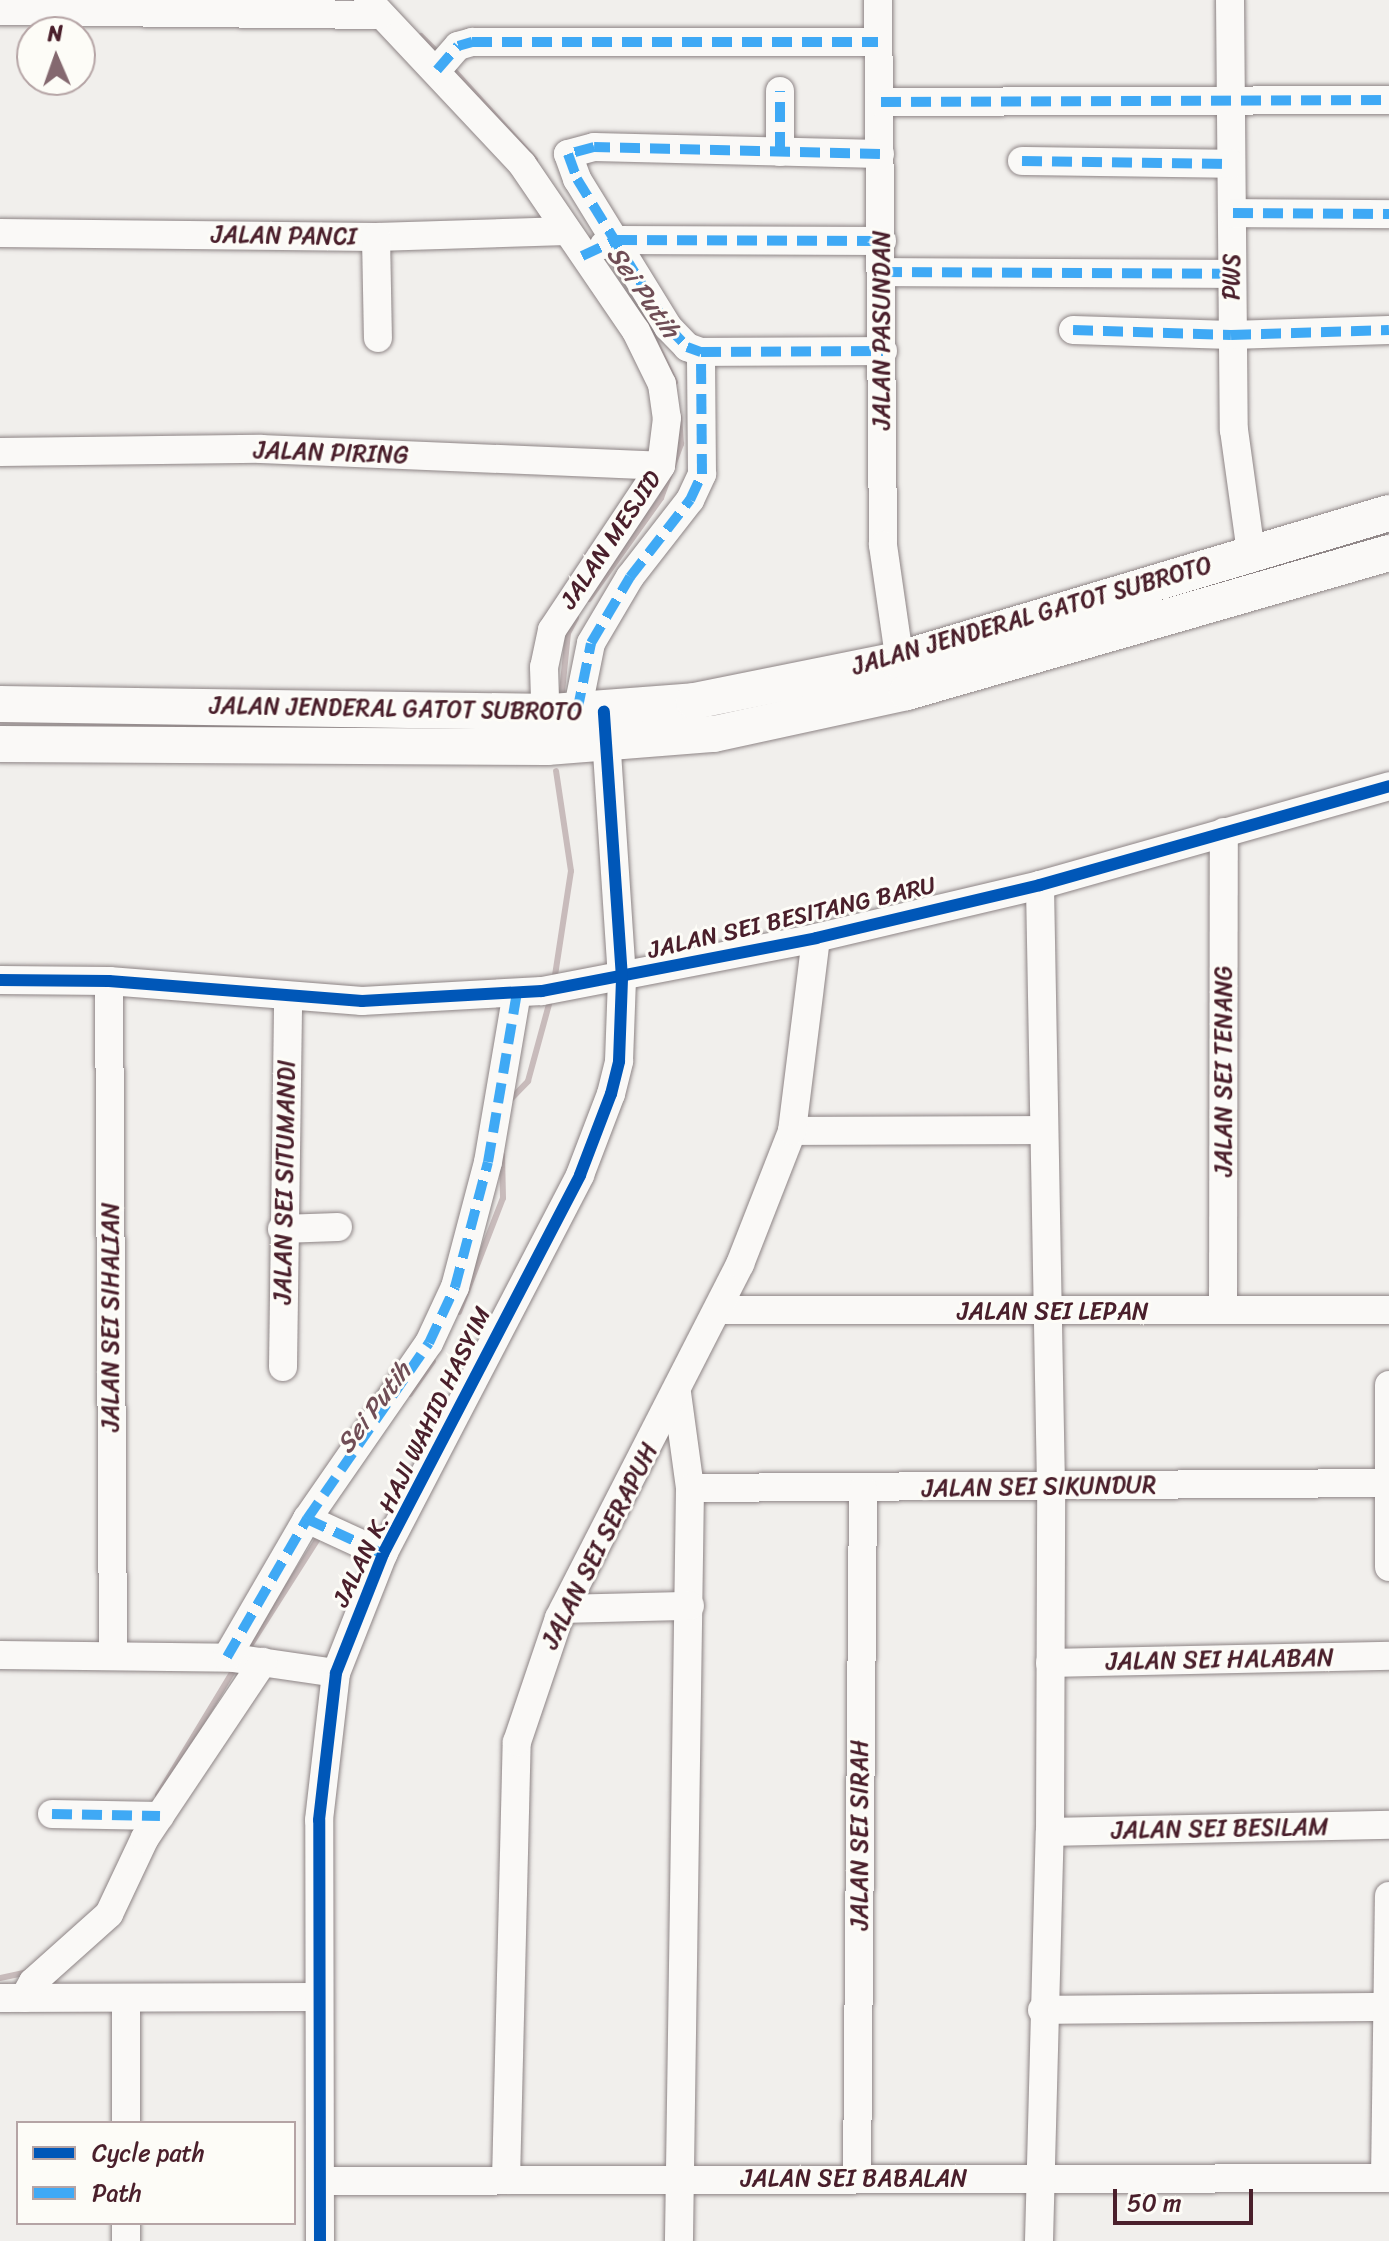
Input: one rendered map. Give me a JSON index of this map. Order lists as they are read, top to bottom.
{
  "streets": {
    "main road": ["JALAN JENDERAL GATOT SUBROTO"],
    "street": [
      "JALAN PANCI",
      "PWS",
      "JALAN PASUNDAN",
      "JALAN PIRING",
      "JALAN MESJID",
      "JALAN SEI BESITANG BARU",
      "JALAN SEI TENANG",
      "JALAN SEI SITUMANDI",
      "JALAN SEI LEPAN",
      "JALAN SEI SIHALIAN",
      "JALAN K. HAJI WAHID HASYIM",
      "JALAN SEI SIKUNDUR",
      "JALAN SEI SERAPUH",
      "JALAN SEI HALABAN",
      "JALAN SEI BESILAM",
      "JALAN SEI SIRAH",
      "JALAN SEI BABALAN"
    ]
  },
  "crossings": [
    ["JALAN PANCI", "JALAN MESJID"],
    ["PWS", "JALAN JENDERAL GATOT SUBROTO"],
    ["JALAN PASUNDAN", "JALAN JENDERAL GATOT SUBROTO"],
    ["JALAN PIRING", "JALAN MESJID"],
    ["JALAN MESJID", "JALAN JENDERAL GATOT SUBROTO"],
    ["JALAN MESJID", "JALAN K. HAJI WAHID HASYIM"],
    ["JALAN JENDERAL GATOT SUBROTO", "JALAN K. HAJI WAHID HASYIM"],
    ["JALAN SEI BESITANG BARU", "JALAN SEI TENANG"],
    ["JALAN SEI BESITANG BARU", "JALAN SEI SITUMANDI"],
    ["JALAN SEI BESITANG BARU", "JALAN SEI SIHALIAN"],
    ["JALAN SEI BESITANG BARU", "JALAN K. HAJI WAHID HASYIM"],
    ["JALAN SEI BESITANG BARU", "JALAN SEI SERAPUH"],
    ["JALAN SEI TENANG", "JALAN SEI LEPAN"],
    ["JALAN SEI LEPAN", "JALAN SEI SERAPUH"],
    ["JALAN K. HAJI WAHID HASYIM", "JALAN SEI BABALAN"],
    ["JALAN SEI SIKUNDUR", "JALAN SEI SIRAH"],
    ["JALAN SEI SERAPUH", "JALAN SEI BABALAN"],
    ["JALAN SEI SIRAH", "JALAN SEI BABALAN"]
  ],
  "water": ["Sei Putih"],
  "legend": ["Cycle path", "Path"],
  "scale_bar": "50 m",
  "north": "top"
}
